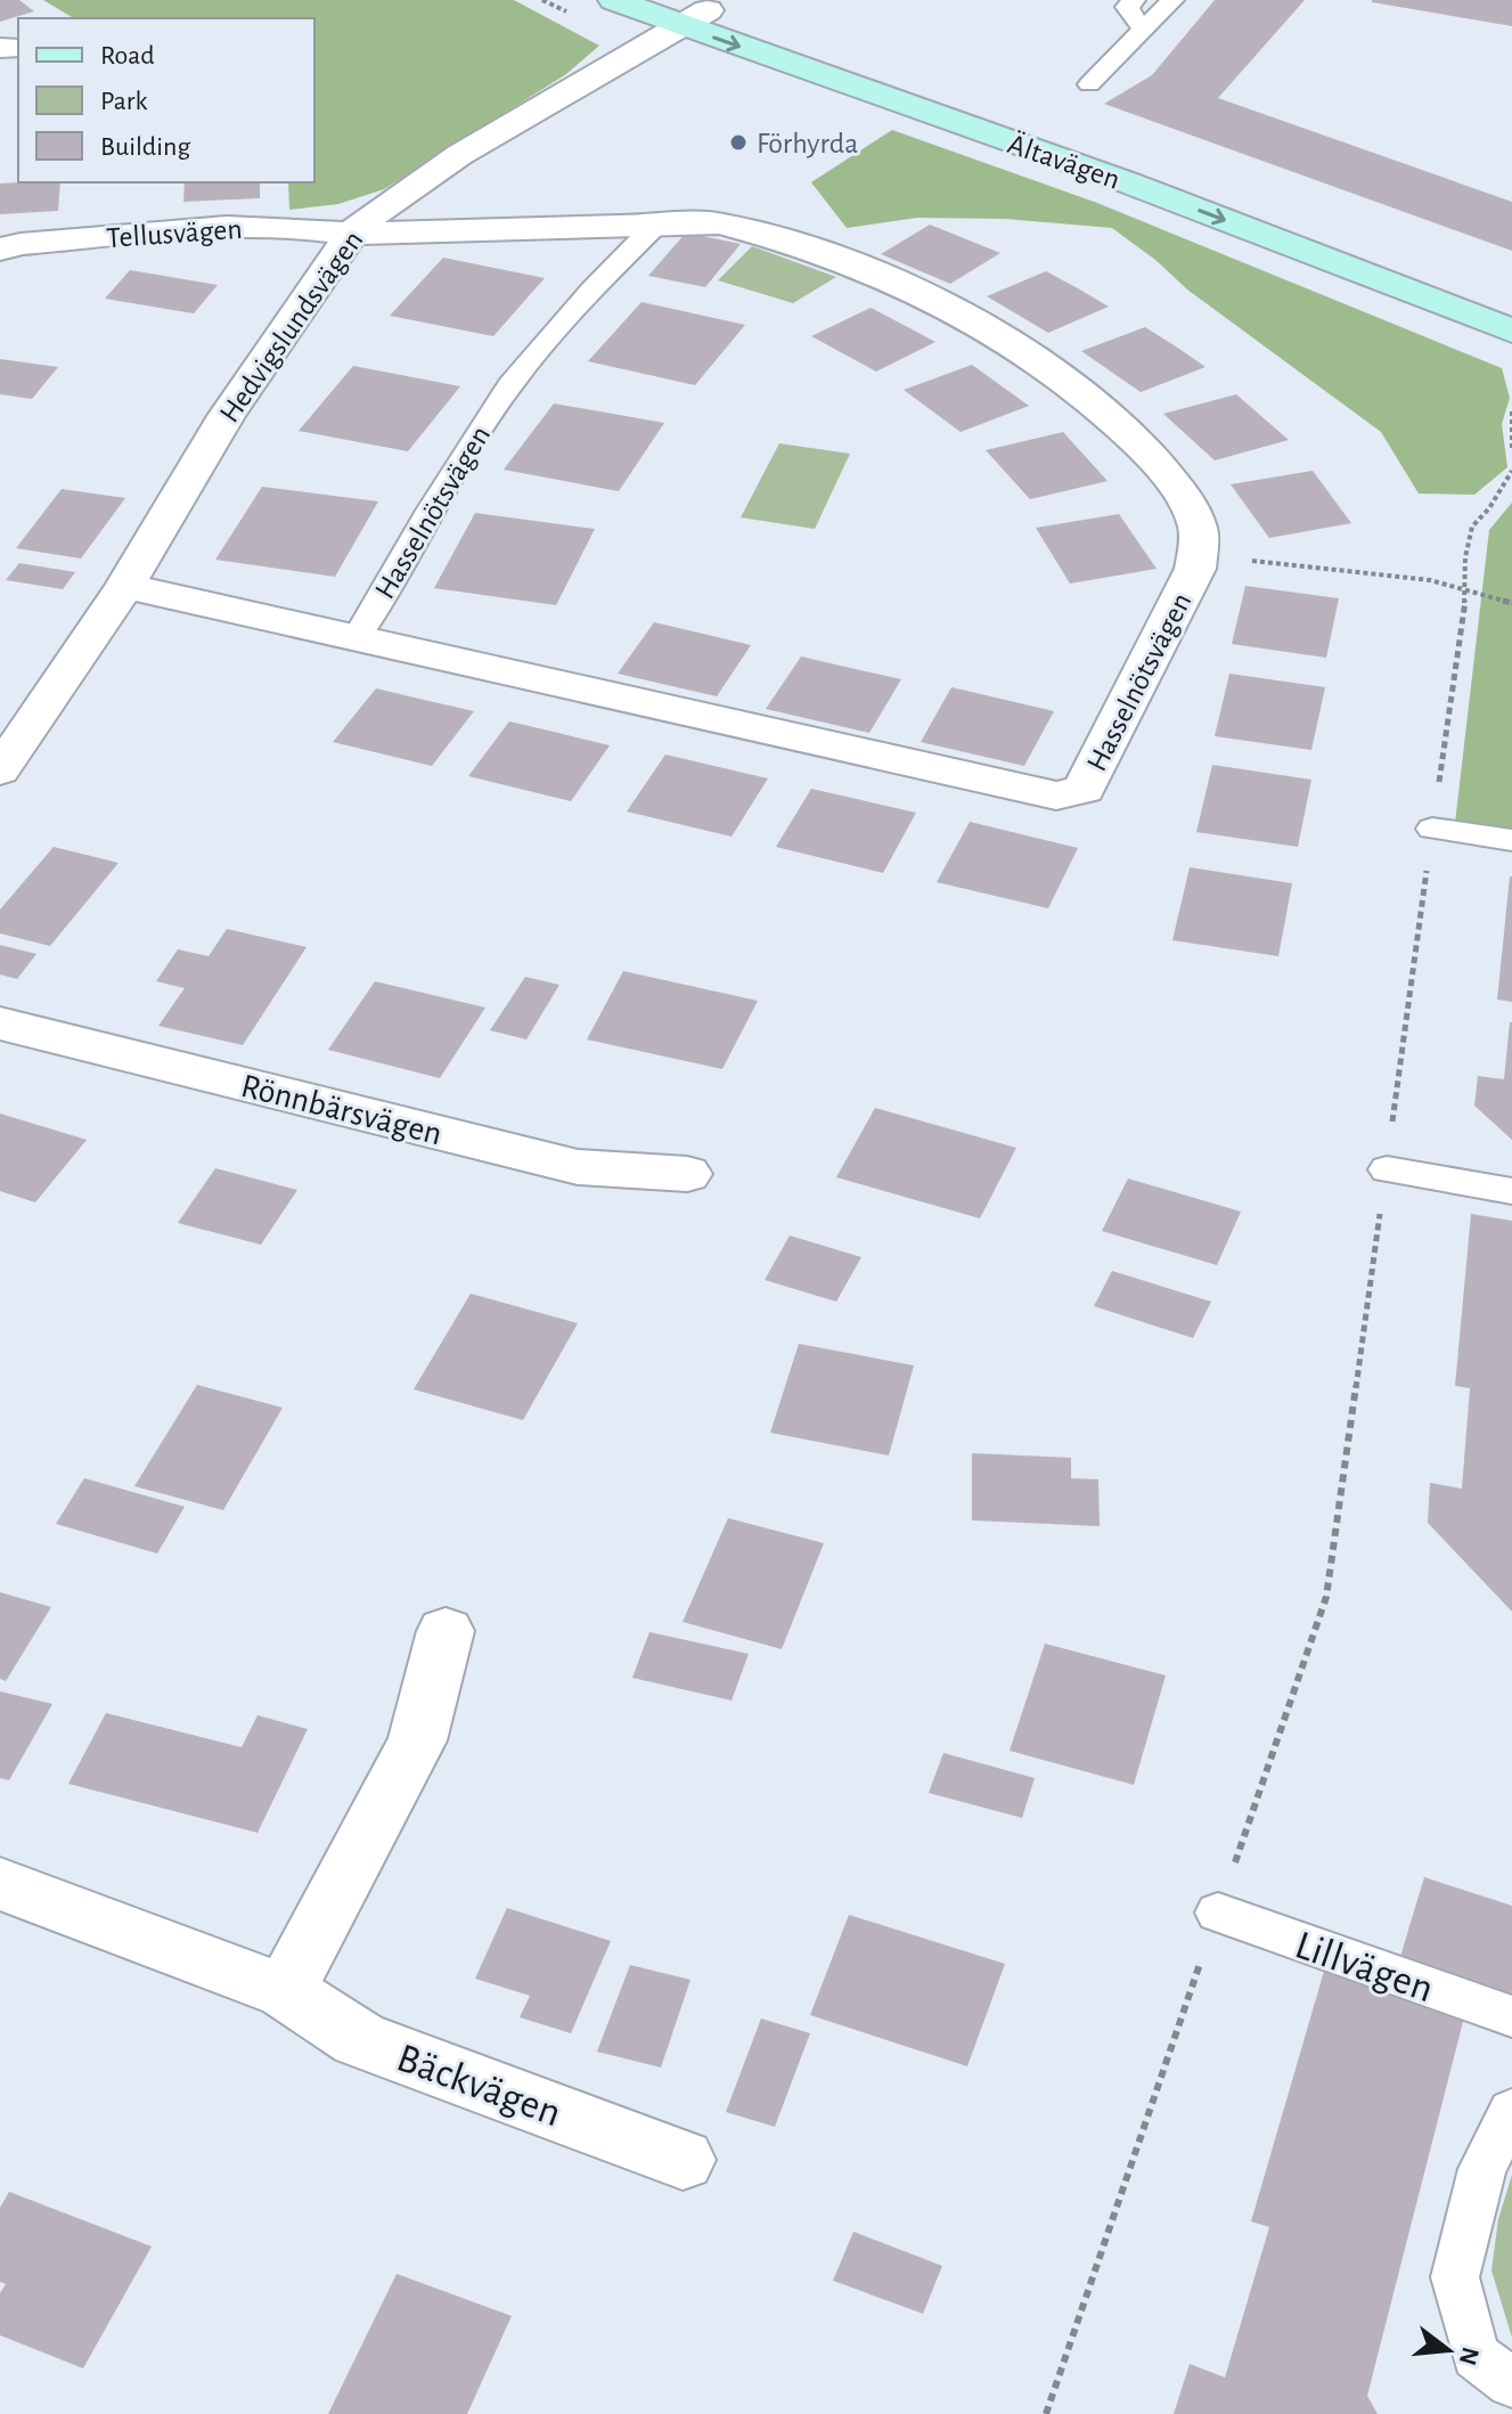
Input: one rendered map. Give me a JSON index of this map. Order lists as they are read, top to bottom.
{
  "streets": {
    "main road": ["Ältavägen"],
    "street": [
      "Tellusvägen",
      "Hedvigslundsvägen",
      "Hasselnötsvägen",
      "Rönnbärsvägen",
      "Bäckvägen"
    ],
    "lane": ["Lillvägen"]
  },
  "crossings": [
    ["Ältavägen", "Hedvigslundsvägen"],
    ["Tellusvägen", "Hedvigslundsvägen"],
    ["Tellusvägen", "Hasselnötsvägen"],
    ["Hedvigslundsvägen", "Hasselnötsvägen"]
  ],
  "places": ["Förhyrda"],
  "legend": ["Road", "Park", "Building"],
  "north": "right"
}
